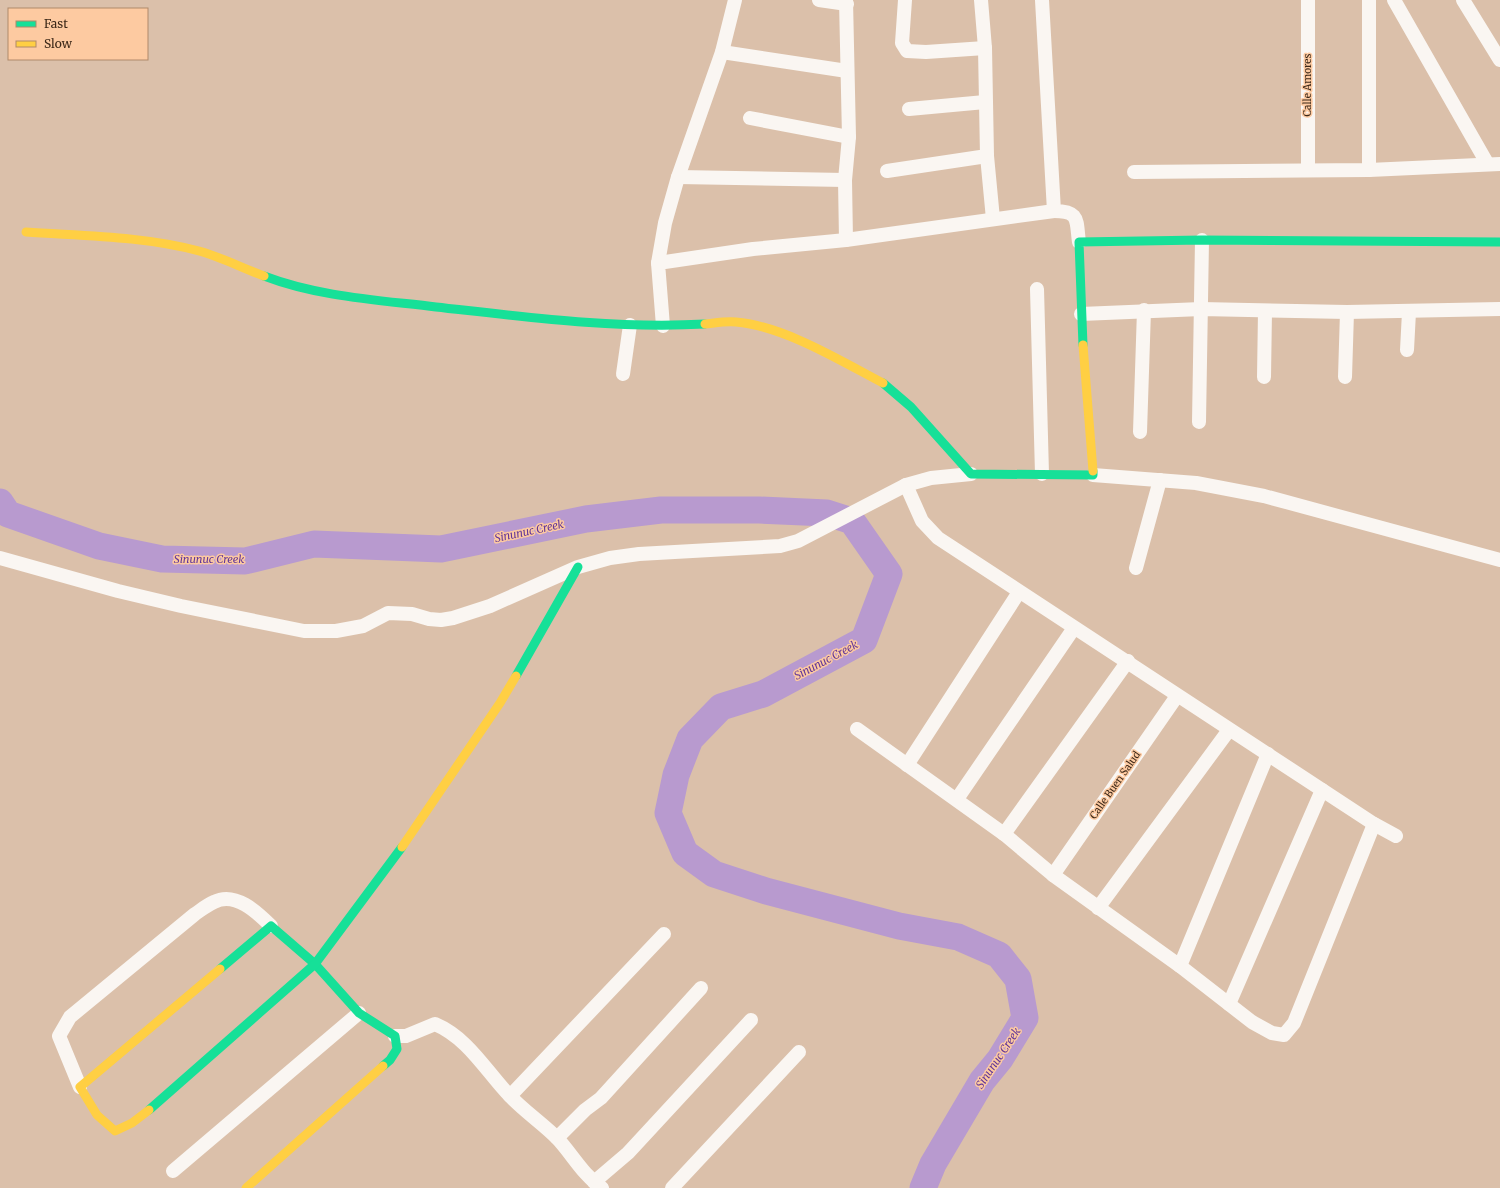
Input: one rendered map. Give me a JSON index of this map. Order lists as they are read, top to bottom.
{
  "streets": {
    "street": ["Calle Amores", "Calle Buen Salud"]
  },
  "water": ["Sinunuc Creek"],
  "legend": ["Fast", "Slow"]
}
